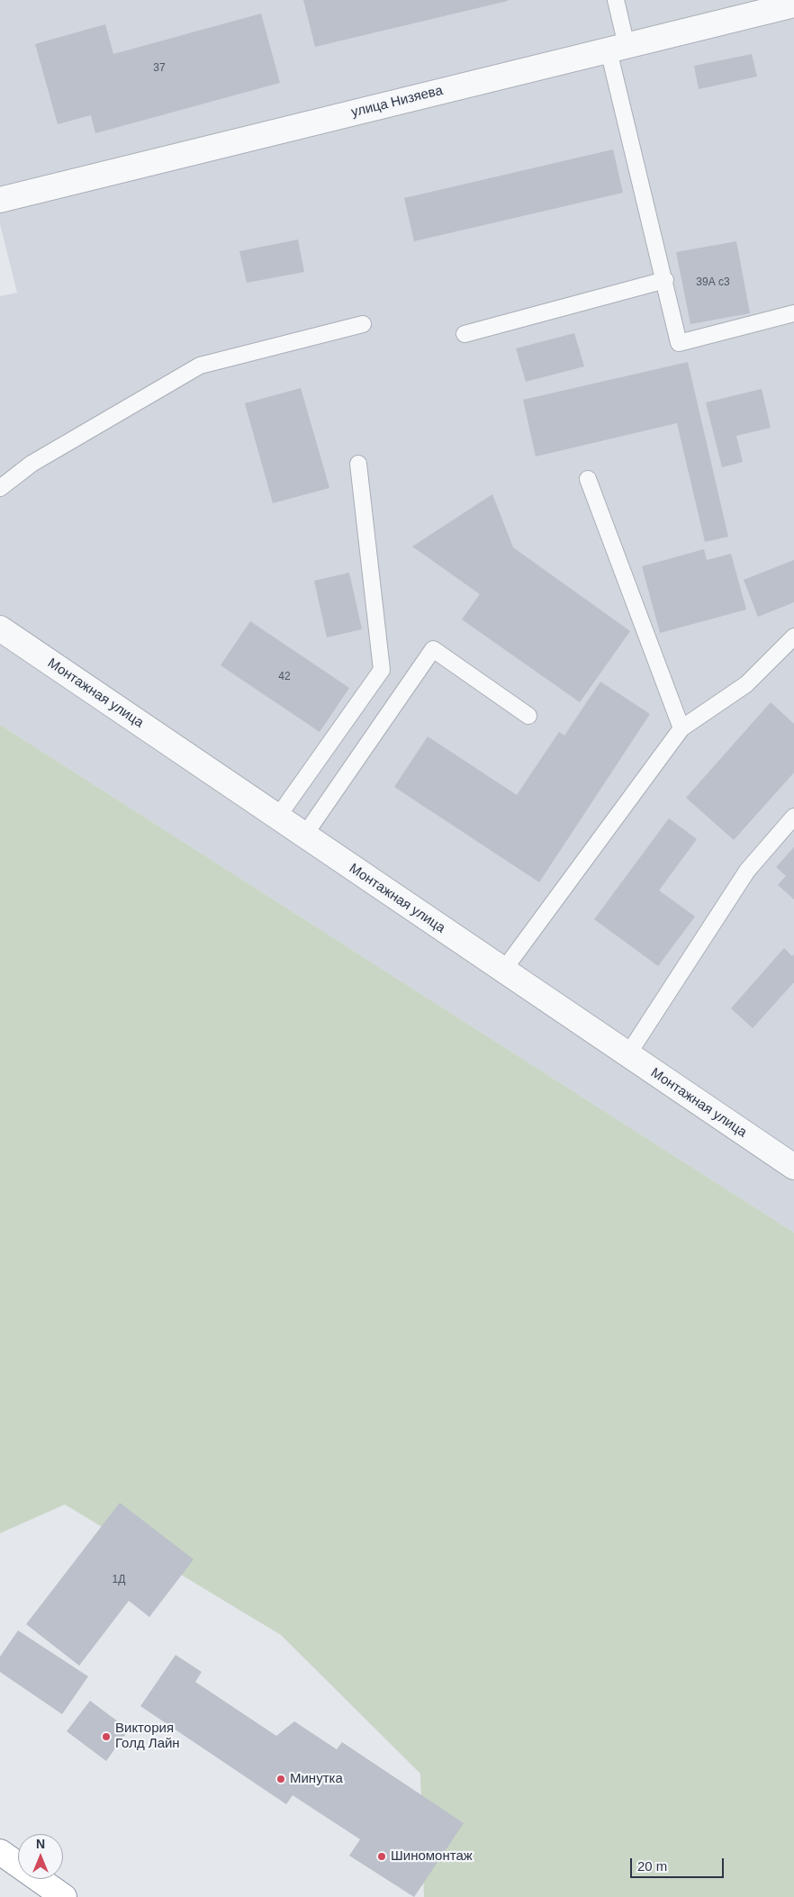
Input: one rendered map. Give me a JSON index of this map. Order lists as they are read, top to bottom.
{
  "streets": {
    "street": ["улица Низяева", "Монтажная улица"]
  },
  "places": ["Виктория Голд Лайн", "Минутка", "Шиномонтаж"],
  "house_numbers": [
    "37",
    "39А с3",
    "42",
    "1Д"
  ],
  "scale_bar": "20 m",
  "north": "top"
}
